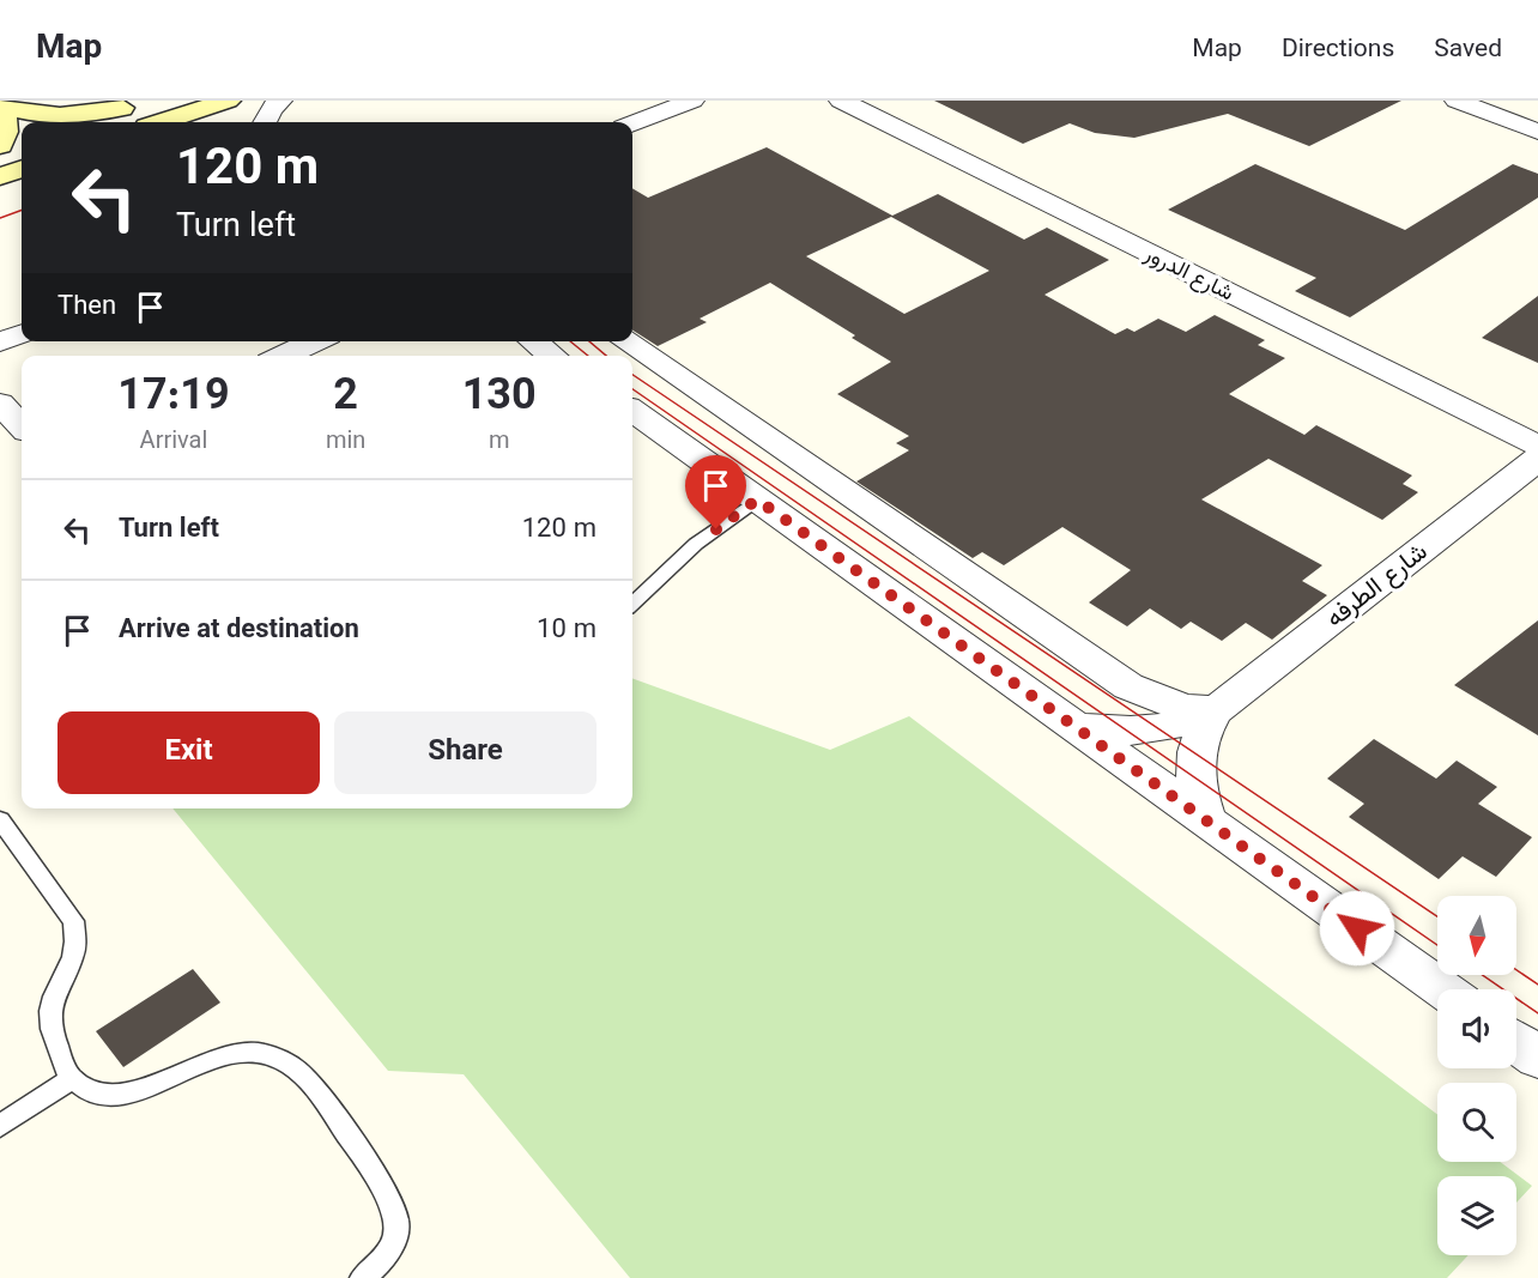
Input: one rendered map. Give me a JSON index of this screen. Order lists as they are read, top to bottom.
{
  "streets": {
    "street": ["شارع الدرور", "شارع الطرفه"]
  },
  "north": "bottom",
  "page": {
    "header": "Map",
    "nav": ["Map", "Directions", "Saved"],
    "turn": ["120 m", "Turn left"],
    "then": "Then",
    "eta": [
      "17:19",
      "Arrival",
      "2",
      "min",
      "130",
      "m"
    ],
    "list": [
      {
        "name": "Turn left",
        "value": "120 m"
      },
      {
        "name": "Arrive at destination",
        "value": "10 m"
      }
    ],
    "buttons": ["Exit", "Share"]
  }
}
